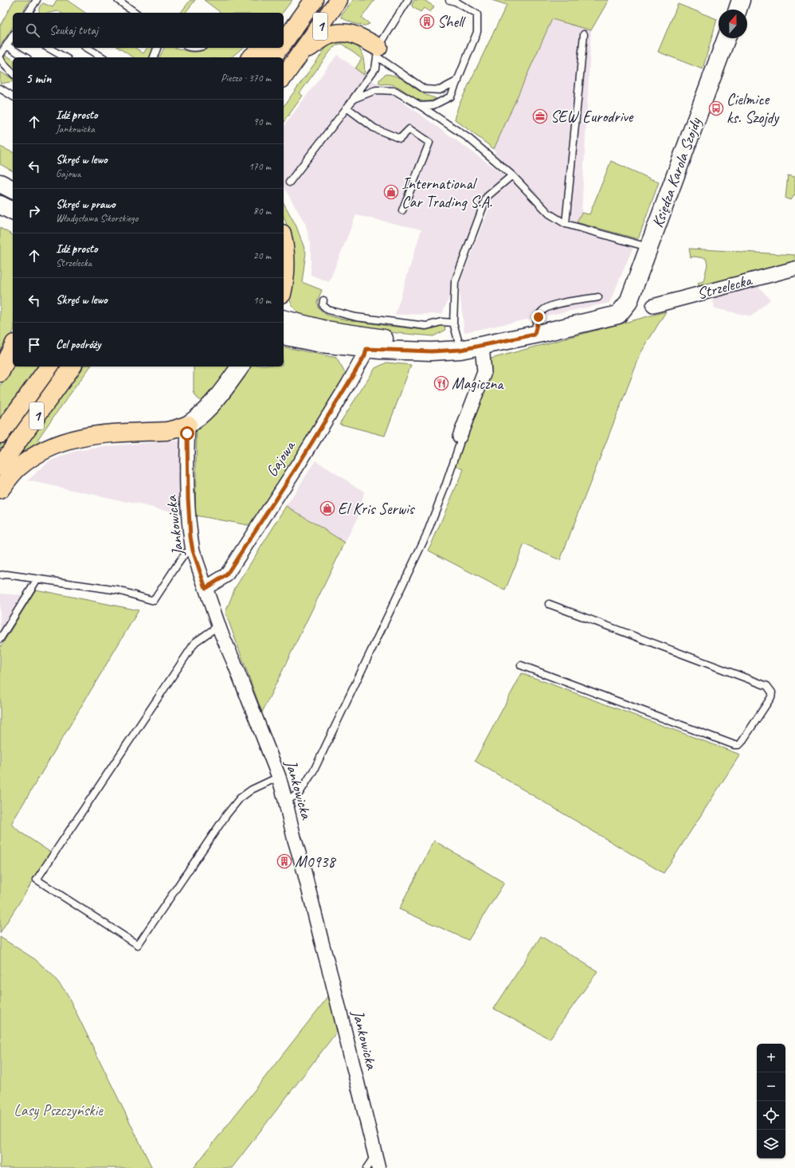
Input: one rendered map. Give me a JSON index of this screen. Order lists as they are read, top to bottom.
{
  "streets": {
    "main road": ["1"],
    "street": [
      "Księdza Karola Szojdy",
      "Strzelecka",
      "Gajowa",
      "Jankowicka"
    ]
  },
  "crossings": [
    ["Gajowa", "Jankowicka"]
  ],
  "parks": ["Lasy Pszczyńskie"],
  "places": {
    "building": ["Shell", "M0938"],
    "bus stop": ["Cielmice ks. Szojdy"],
    "office": ["SEW Eurodrive"],
    "shop": ["International Car Trading S.A.", "El Kris Serwis"],
    "restaurant": ["Magiczna"]
  },
  "north": "top",
  "page": {
    "search": "Szukaj tutaj",
    "heading": ["5 min", "Pieszo · 370 m"],
    "list": [
      ["Idź prosto", "Jankowicka", "90 m"],
      ["Skręć w lewo", "Gajowa", "170 m"],
      ["Skręć w prawo", "Władysława Sikorskiego", "80 m"],
      ["Idź prosto", "Strzelecka", "20 m"],
      ["Skręć w lewo", "10 m"],
      "Cel podróży"
    ],
    "map_buttons": ["+", "−"]
  }
}
